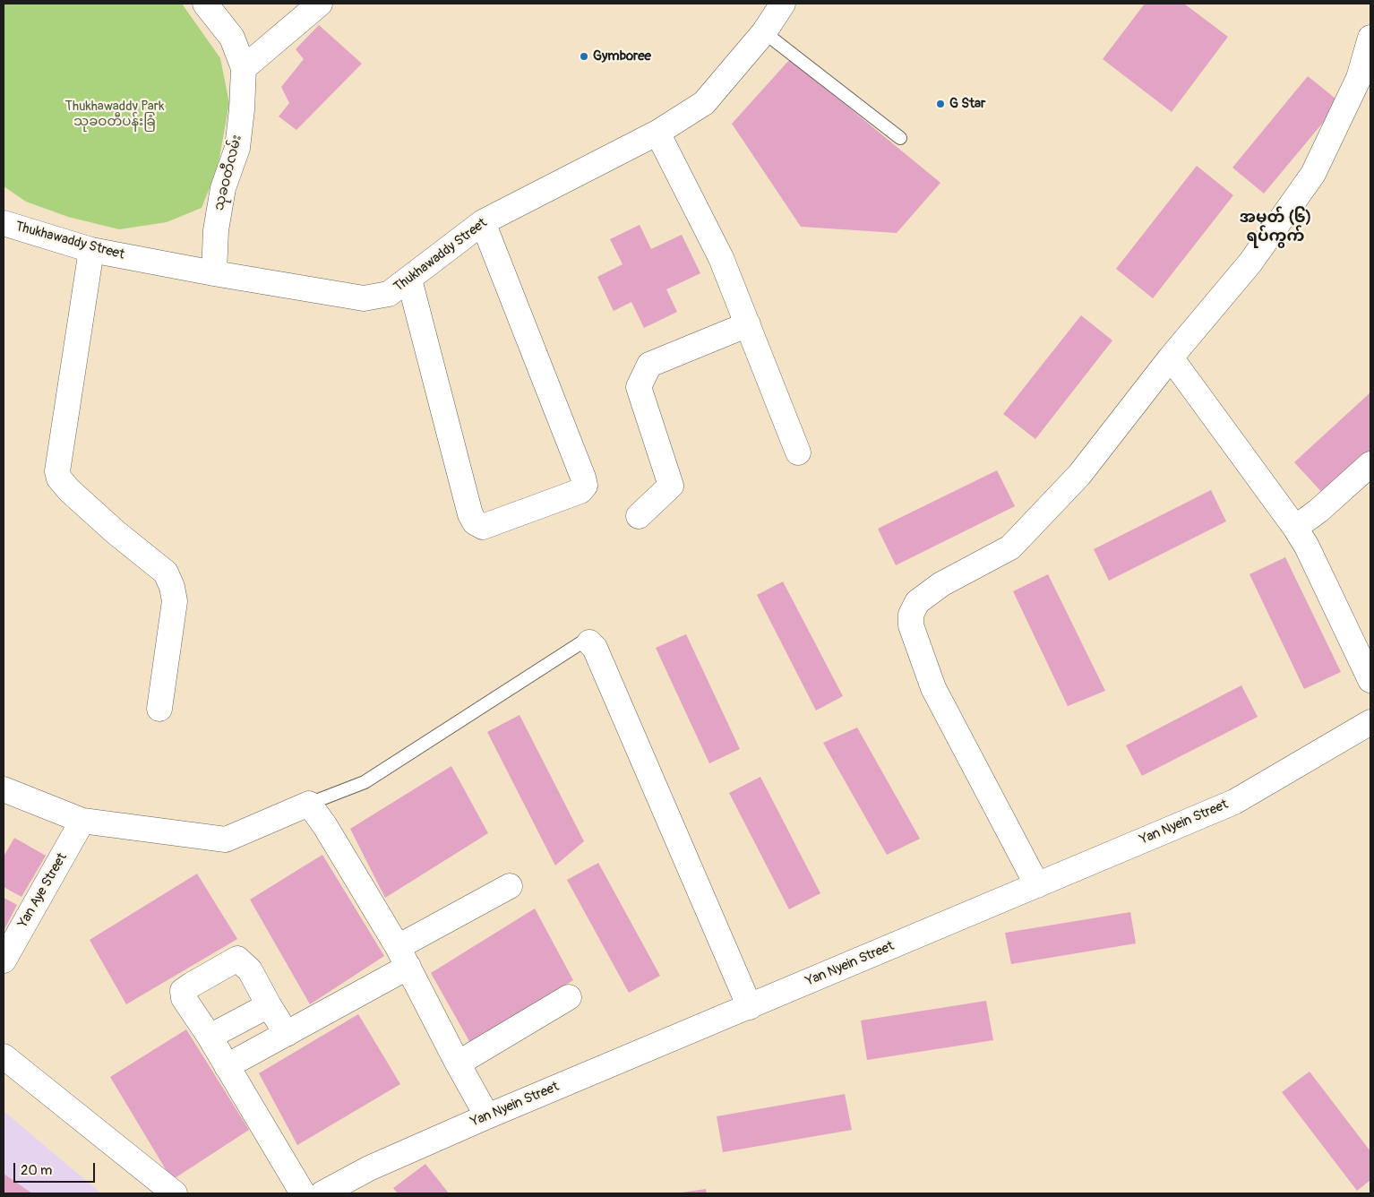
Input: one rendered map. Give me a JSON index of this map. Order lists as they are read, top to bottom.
{
  "streets": {
    "street": [
      "သုခဝတီလမ်း",
      "Thukhawaddy Street",
      "Yan Nyein Street",
      "Yan Aye Street"
    ]
  },
  "crossings": [
    ["သုခဝတီလမ်း", "Thukhawaddy Street"]
  ],
  "districts": ["အမှတ် (၆) ရပ်ကွက်"],
  "parks": ["Thukhawaddy Park သုခဝတီပန်းခြံ"],
  "places": ["Gymboree", "G Star"],
  "scale_bar": "20 m"
}
